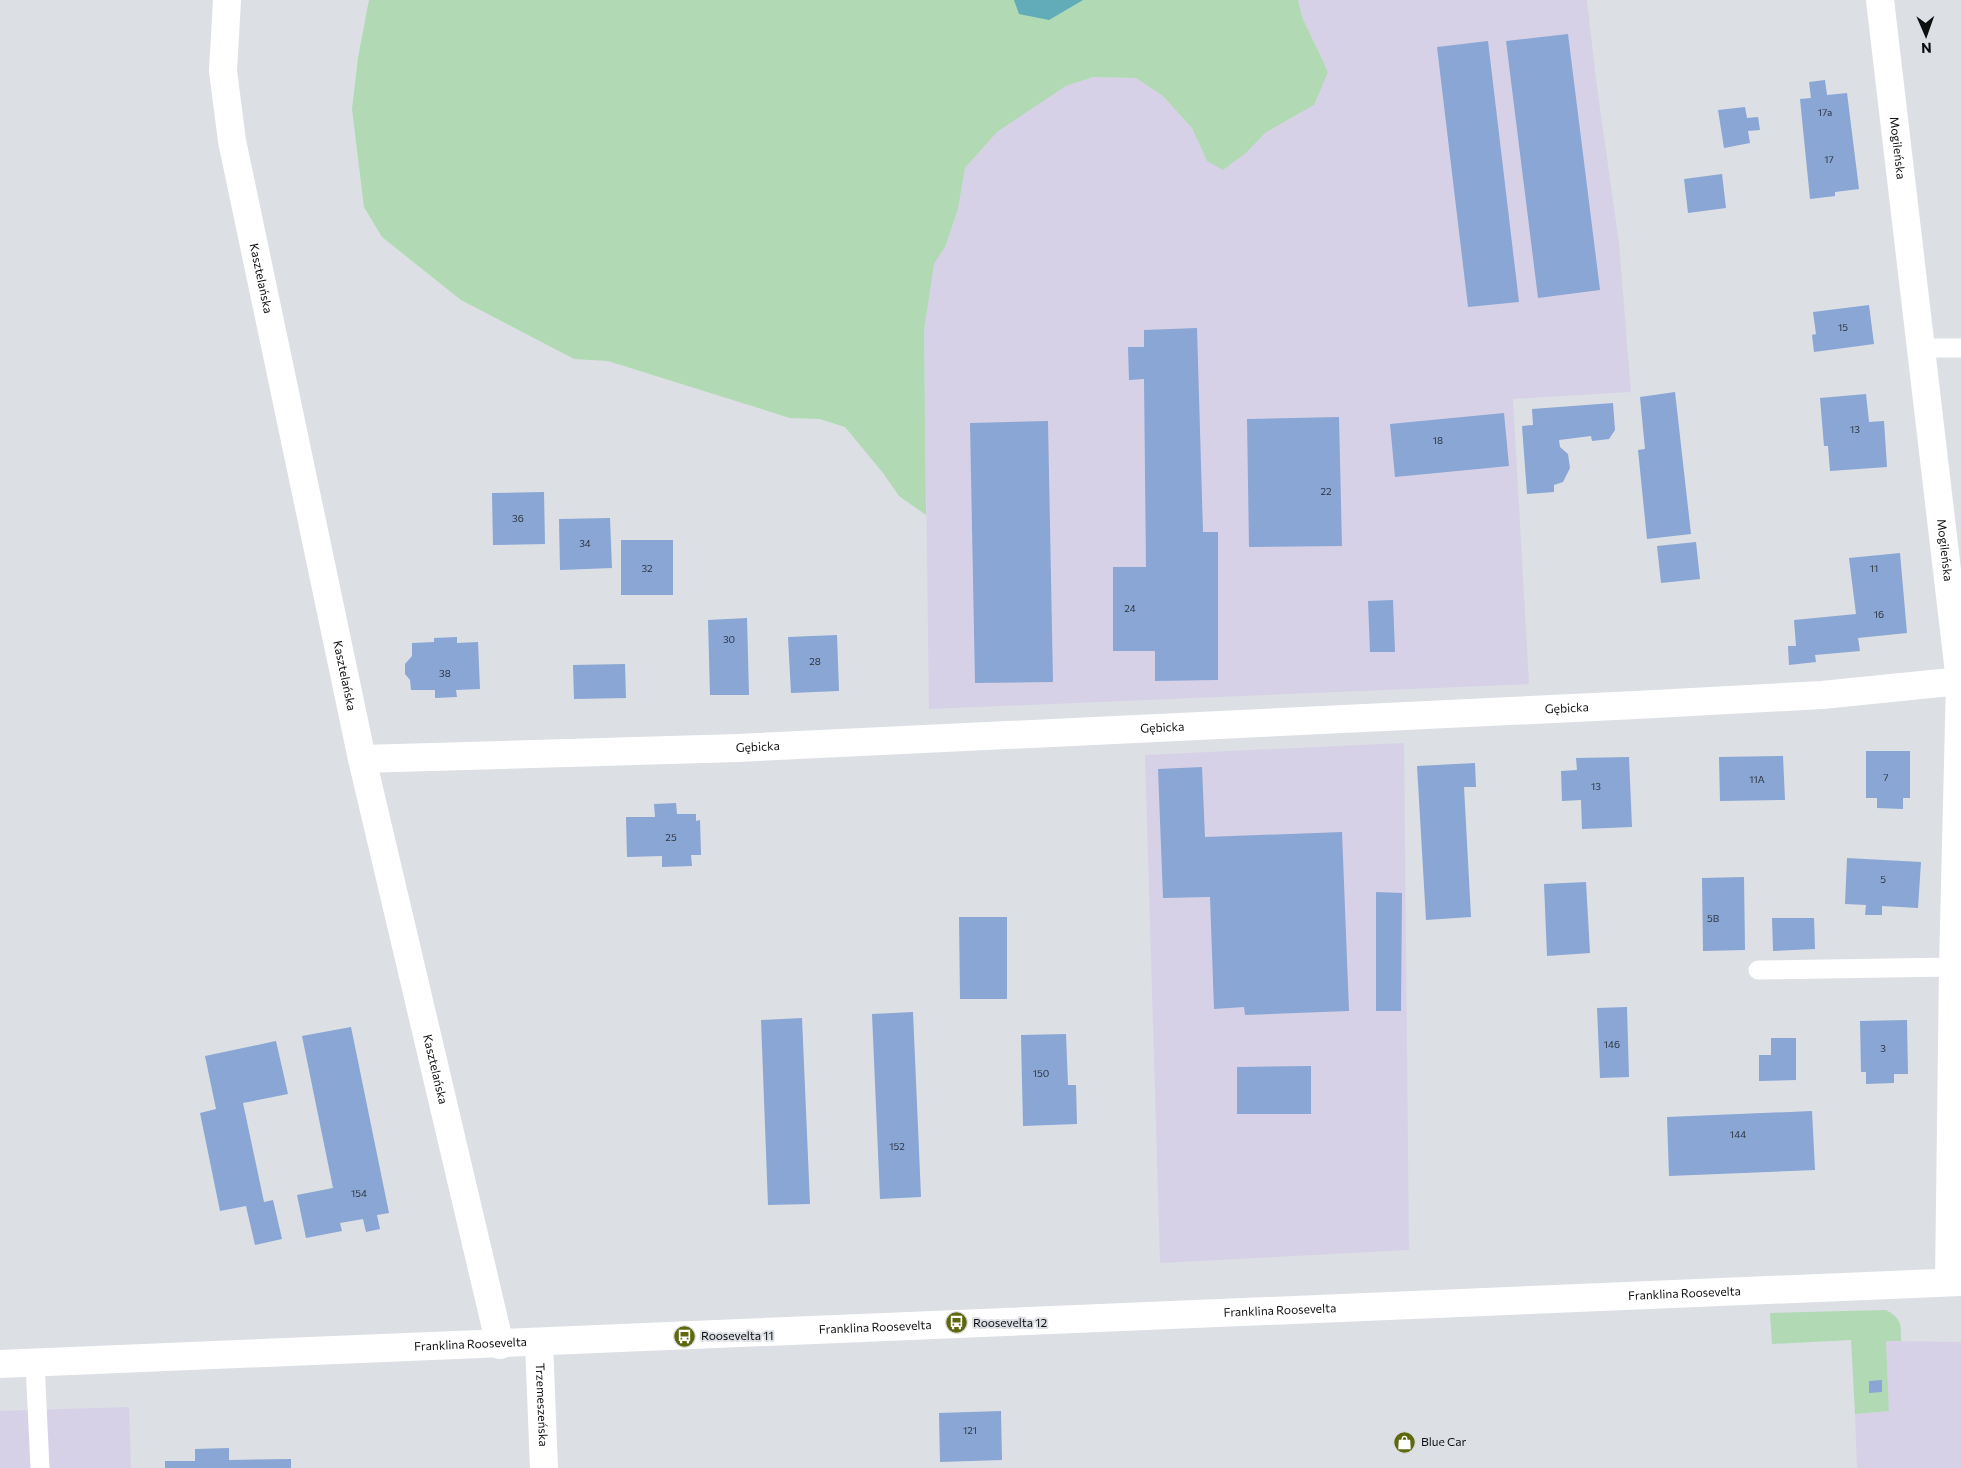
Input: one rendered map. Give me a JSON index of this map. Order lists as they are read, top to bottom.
{
  "streets": {
    "street": [
      "Mogileńska",
      "Kasztelańska",
      "Gębicka",
      "Franklina Roosevelta",
      "Trzemeszeńska"
    ]
  },
  "crossings": [
    ["Mogileńska", "Gębicka"],
    ["Mogileńska", "Franklina Roosevelta"],
    ["Kasztelańska", "Gębicka"],
    ["Kasztelańska", "Franklina Roosevelta"],
    ["Franklina Roosevelta", "Trzemeszeńska"]
  ],
  "places": {
    "bus stop": ["Roosevelta 12", "Roosevelta 11"],
    "shop": ["Blue Car"]
  },
  "house_numbers": [
    "17a",
    "17",
    "15",
    "13",
    "18",
    "22",
    "36",
    "34",
    "32",
    "11",
    "24",
    "16",
    "30",
    "28",
    "38",
    "7",
    "11A",
    "13",
    "25",
    "5",
    "5B",
    "146",
    "3",
    "150",
    "144",
    "152",
    "154",
    "121"
  ],
  "north": "bottom"
}
